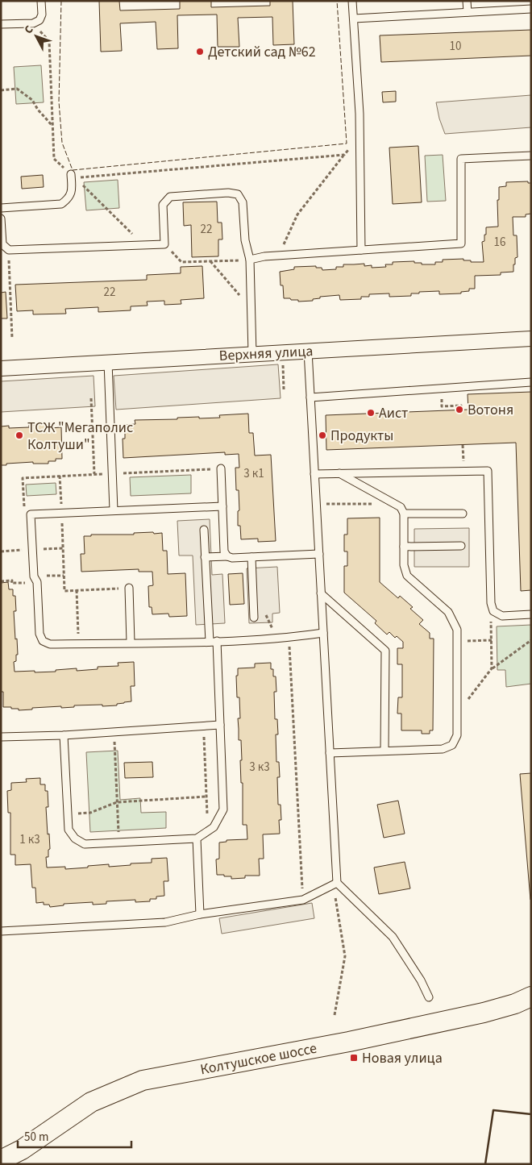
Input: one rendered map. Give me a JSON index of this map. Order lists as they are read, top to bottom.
{
  "streets": {
    "main road": ["Колтушское шоссе"],
    "street": ["Верхняя улица"]
  },
  "places": {
    "other": [
      "Детский сад №62",
      "Вотоня",
      "Аист",
      "ТСЖ \"Мегаполис Колтуши\"",
      "Продукты"
    ],
    "transit": ["Новая улица"]
  },
  "house_numbers": [
    "10",
    "22",
    "16",
    "22",
    "3 к1",
    "3 к3",
    "1 к3"
  ],
  "scale_bar": "50 m",
  "north": "top left"
}
